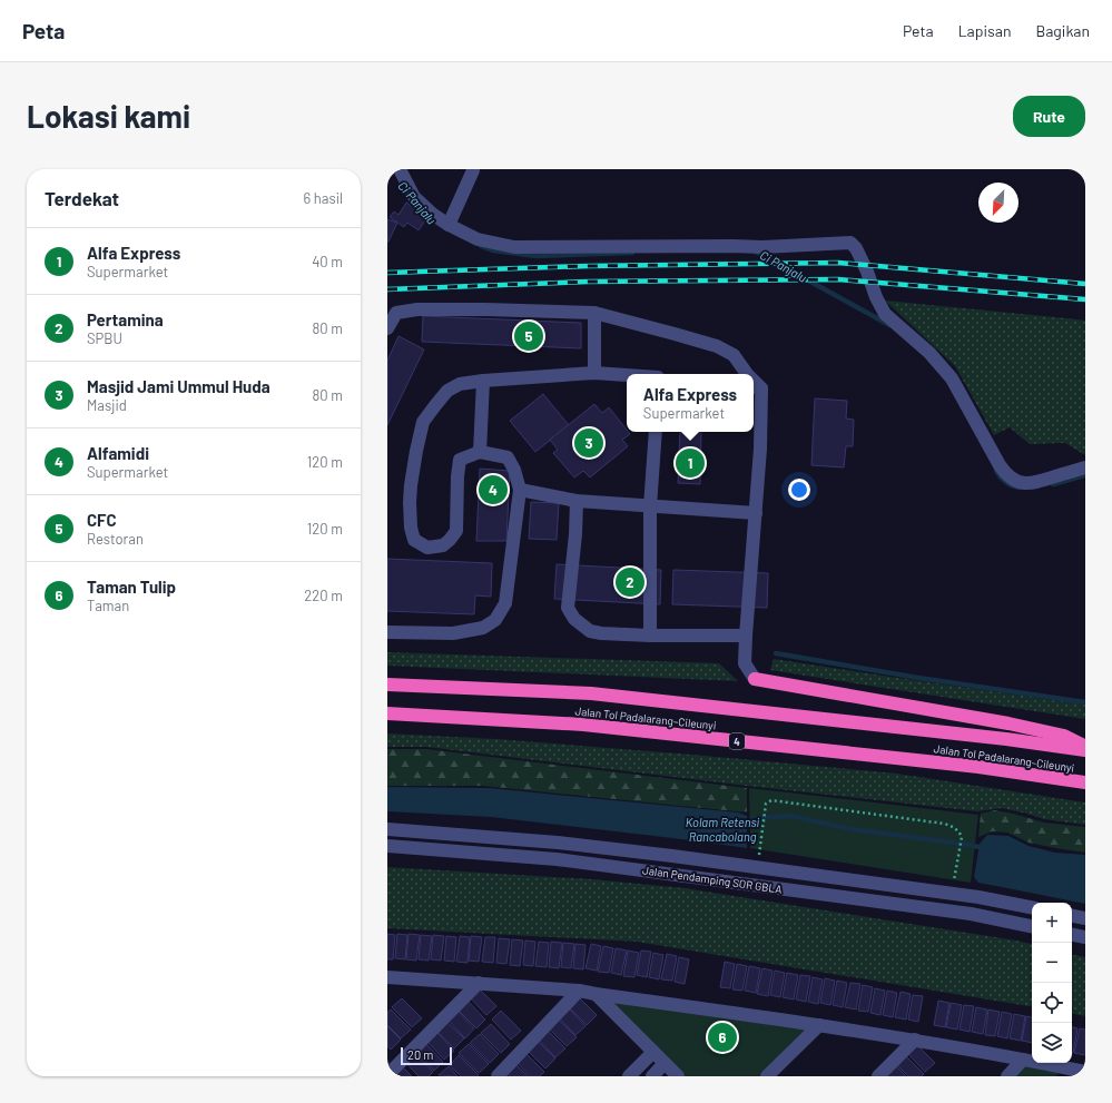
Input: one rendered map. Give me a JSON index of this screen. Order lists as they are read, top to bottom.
{
  "streets": {
    "highway": ["Jalan Tol Padalarang–Cileunyi", "4"],
    "street": ["Jalan Pendamping SOR GBLA"]
  },
  "water": ["Ci Panjalu", "Kolam Retensi Rancabolang"],
  "scale_bar": "20 m",
  "north": "bottom left",
  "page": {
    "header": "Peta",
    "nav": ["Peta", "Lapisan", "Bagikan"],
    "buttons": "Rute",
    "title": "Lokasi kami",
    "heading": ["Terdekat", "6 hasil"],
    "list": [
      {
        "mark": "1",
        "name": "Alfa Express",
        "note": "Supermarket",
        "value": "40 m"
      },
      {
        "mark": "2",
        "name": "Pertamina",
        "note": "SPBU",
        "value": "80 m"
      },
      {
        "mark": "3",
        "name": "Masjid Jami Ummul Huda",
        "note": "Masjid",
        "value": "80 m"
      },
      {
        "mark": "4",
        "name": "Alfamidi",
        "note": "Supermarket",
        "value": "120 m"
      },
      {
        "mark": "5",
        "name": "CFC",
        "note": "Restoran",
        "value": "120 m"
      },
      {
        "mark": "6",
        "name": "Taman Tulip",
        "note": "Taman",
        "value": "220 m"
      }
    ],
    "pins": [
      "5",
      "3",
      "1",
      "4",
      "2",
      "6"
    ],
    "popup": ["Alfa Express", "Supermarket"],
    "map_buttons": ["+", "−"],
    "scale": "20 m"
  }
}
